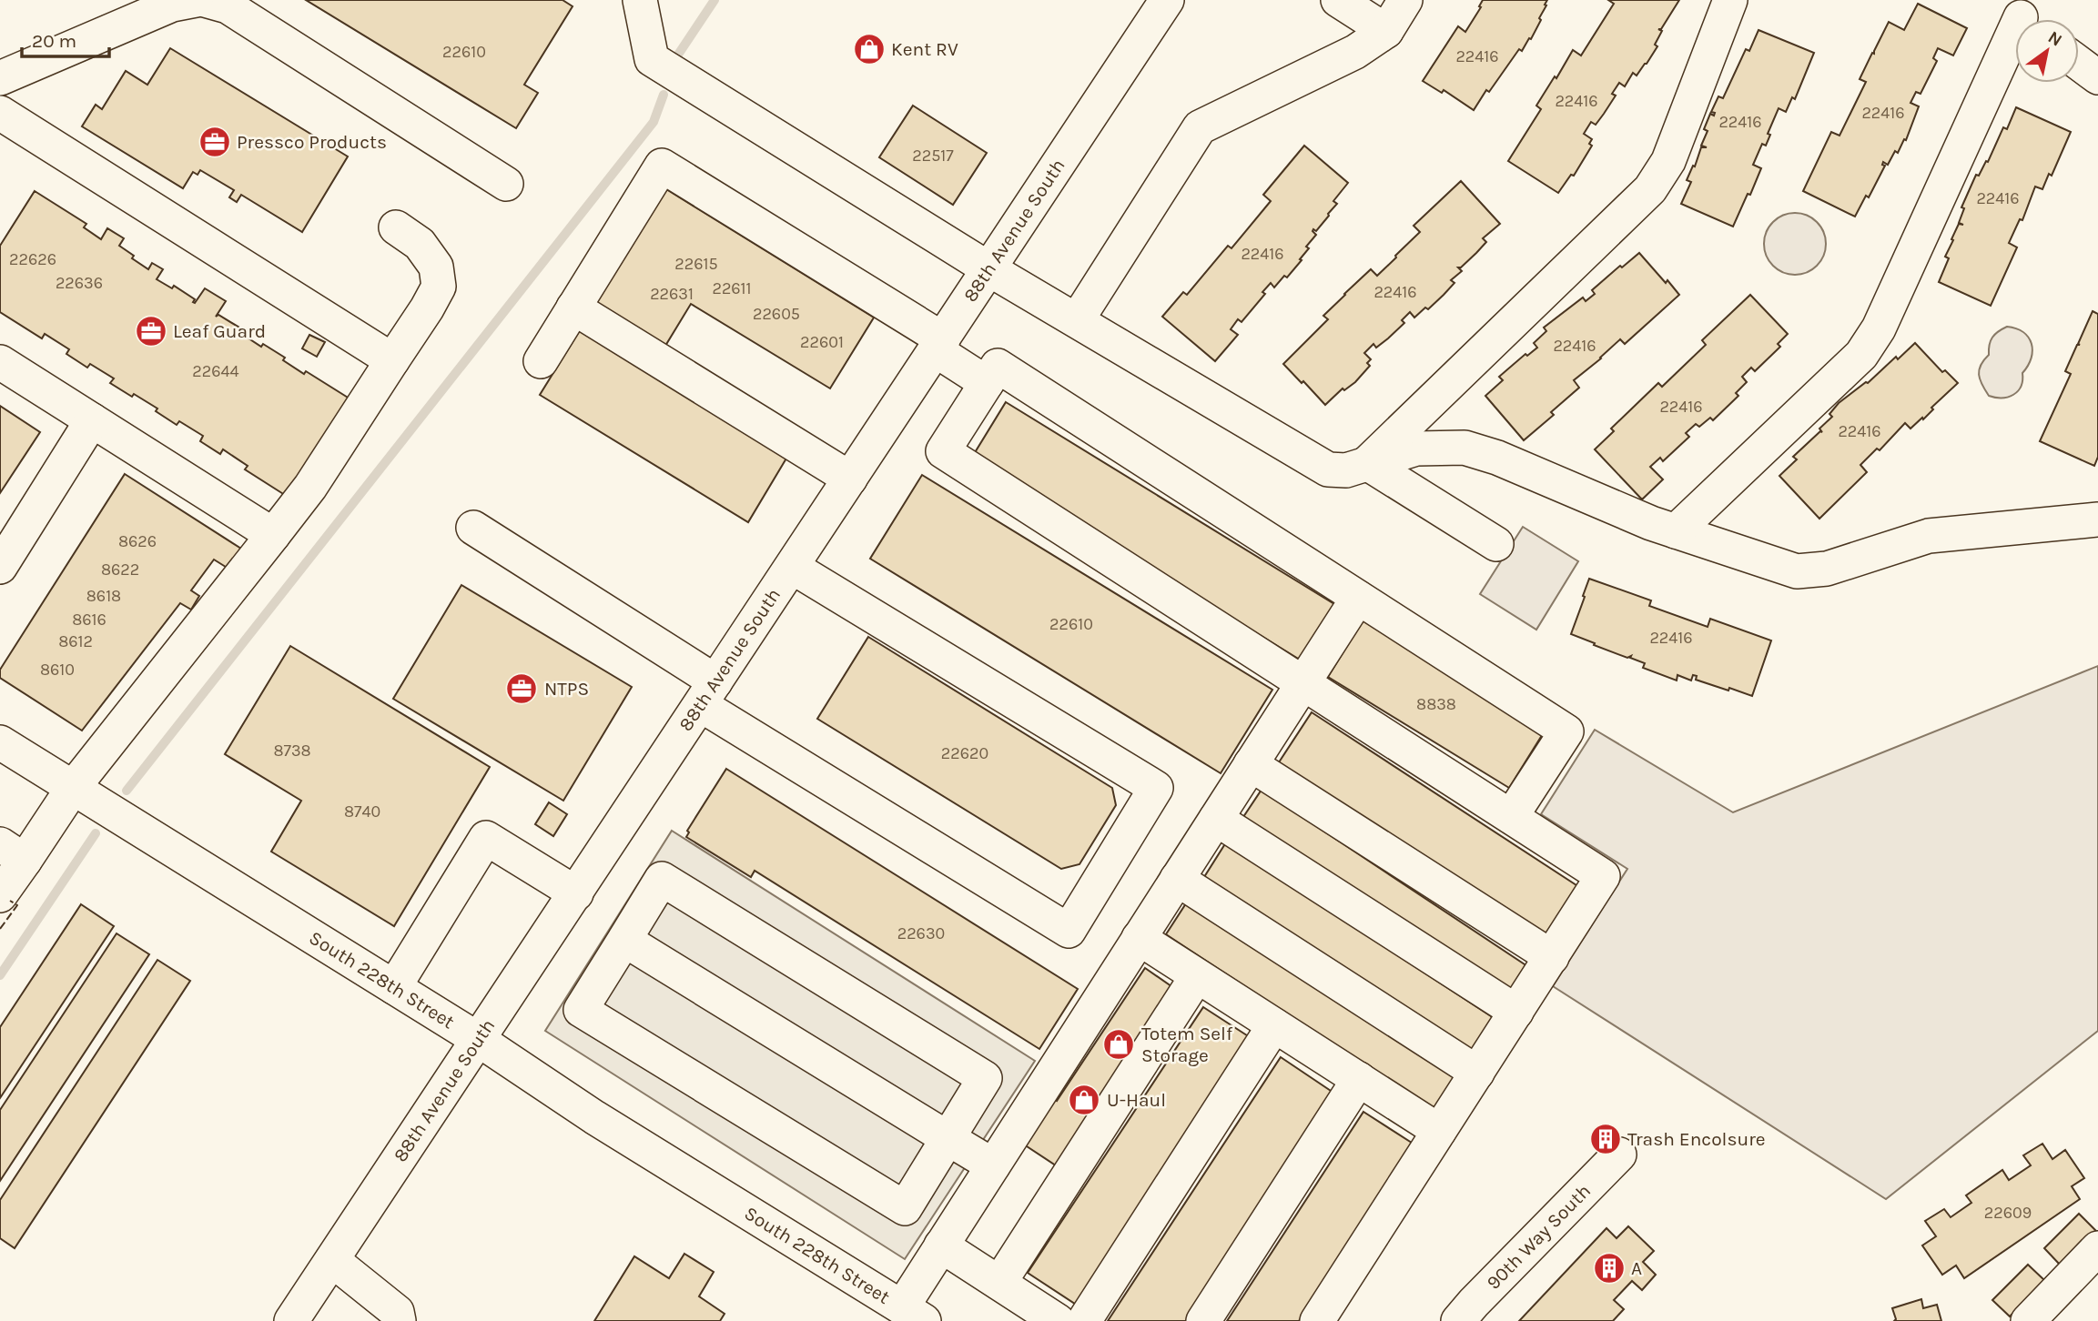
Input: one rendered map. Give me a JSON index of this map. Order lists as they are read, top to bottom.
{
  "streets": {
    "street": ["88th Avenue South", "South 228th Street", "90th Way South"]
  },
  "crossings": [
    ["88th Avenue South", "South 228th Street"]
  ],
  "places": {
    "shop": ["Kent RV", "Totem Self Storage", "U-Haul"],
    "office": ["Pressco Products", "Leaf Guard", "NTPS"],
    "building": ["Trash Encolsure", "A"]
  },
  "house_numbers": [
    "22610",
    "22416",
    "22416",
    "22416",
    "22416",
    "22517",
    "22416",
    "22416",
    "22626",
    "22615",
    "22636",
    "22611",
    "22416",
    "22631",
    "22605",
    "22601",
    "22416",
    "22644",
    "22416",
    "22416",
    "8626",
    "8622",
    "8618",
    "8616",
    "22610",
    "22416",
    "8612",
    "8610",
    "8838",
    "8738",
    "22620",
    "8740",
    "22630",
    "22609"
  ],
  "scale_bar": "20 m",
  "north": "top right"
}
